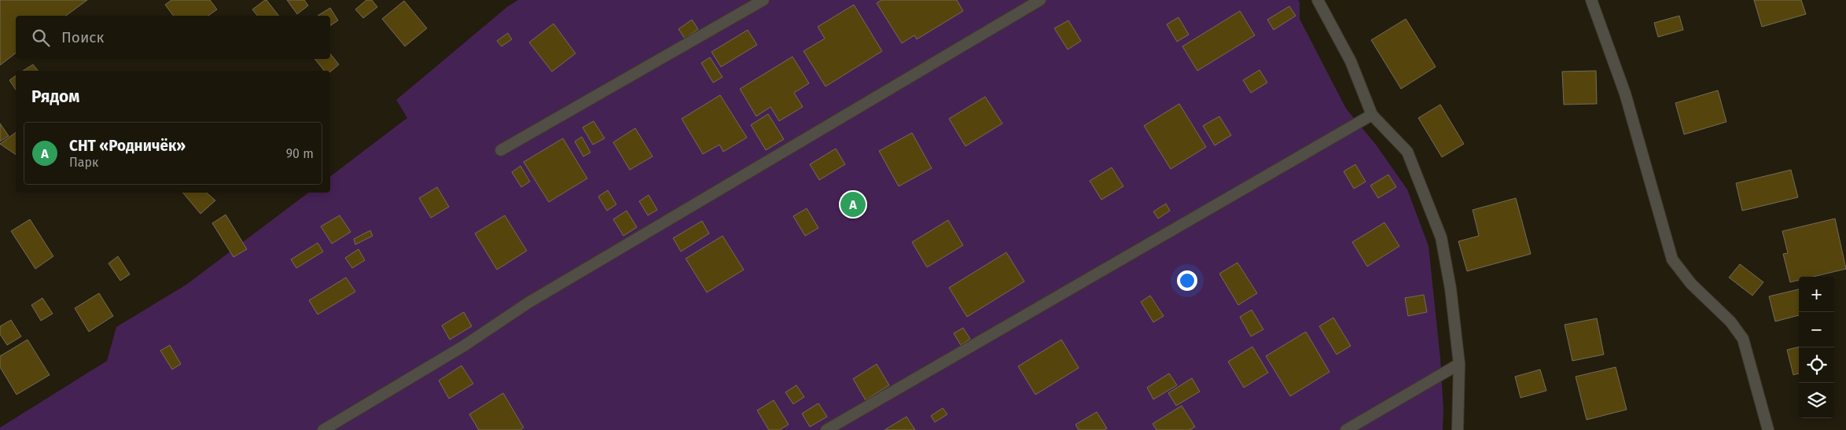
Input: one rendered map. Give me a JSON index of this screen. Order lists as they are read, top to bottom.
{
  "page": {
    "search": "Поиск",
    "heading": "Рядом",
    "list": [
      {
        "mark": "A",
        "name": "СНТ «Родничёк»",
        "note": "Парк",
        "value": "90 m"
      }
    ],
    "pins": "A",
    "map_buttons": ["+", "−"]
  }
}
